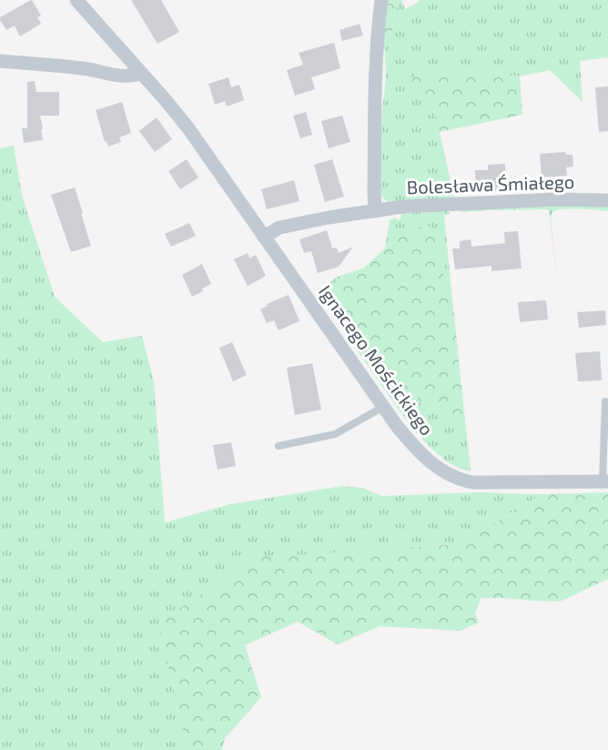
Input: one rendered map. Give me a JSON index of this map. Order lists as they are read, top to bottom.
{
  "streets": {
    "street": ["Bolesława Śmiałego", "Ignacego Mościckiego"]
  },
  "crossings": [
    ["Bolesława Śmiałego", "Ignacego Mościckiego"]
  ]
}
